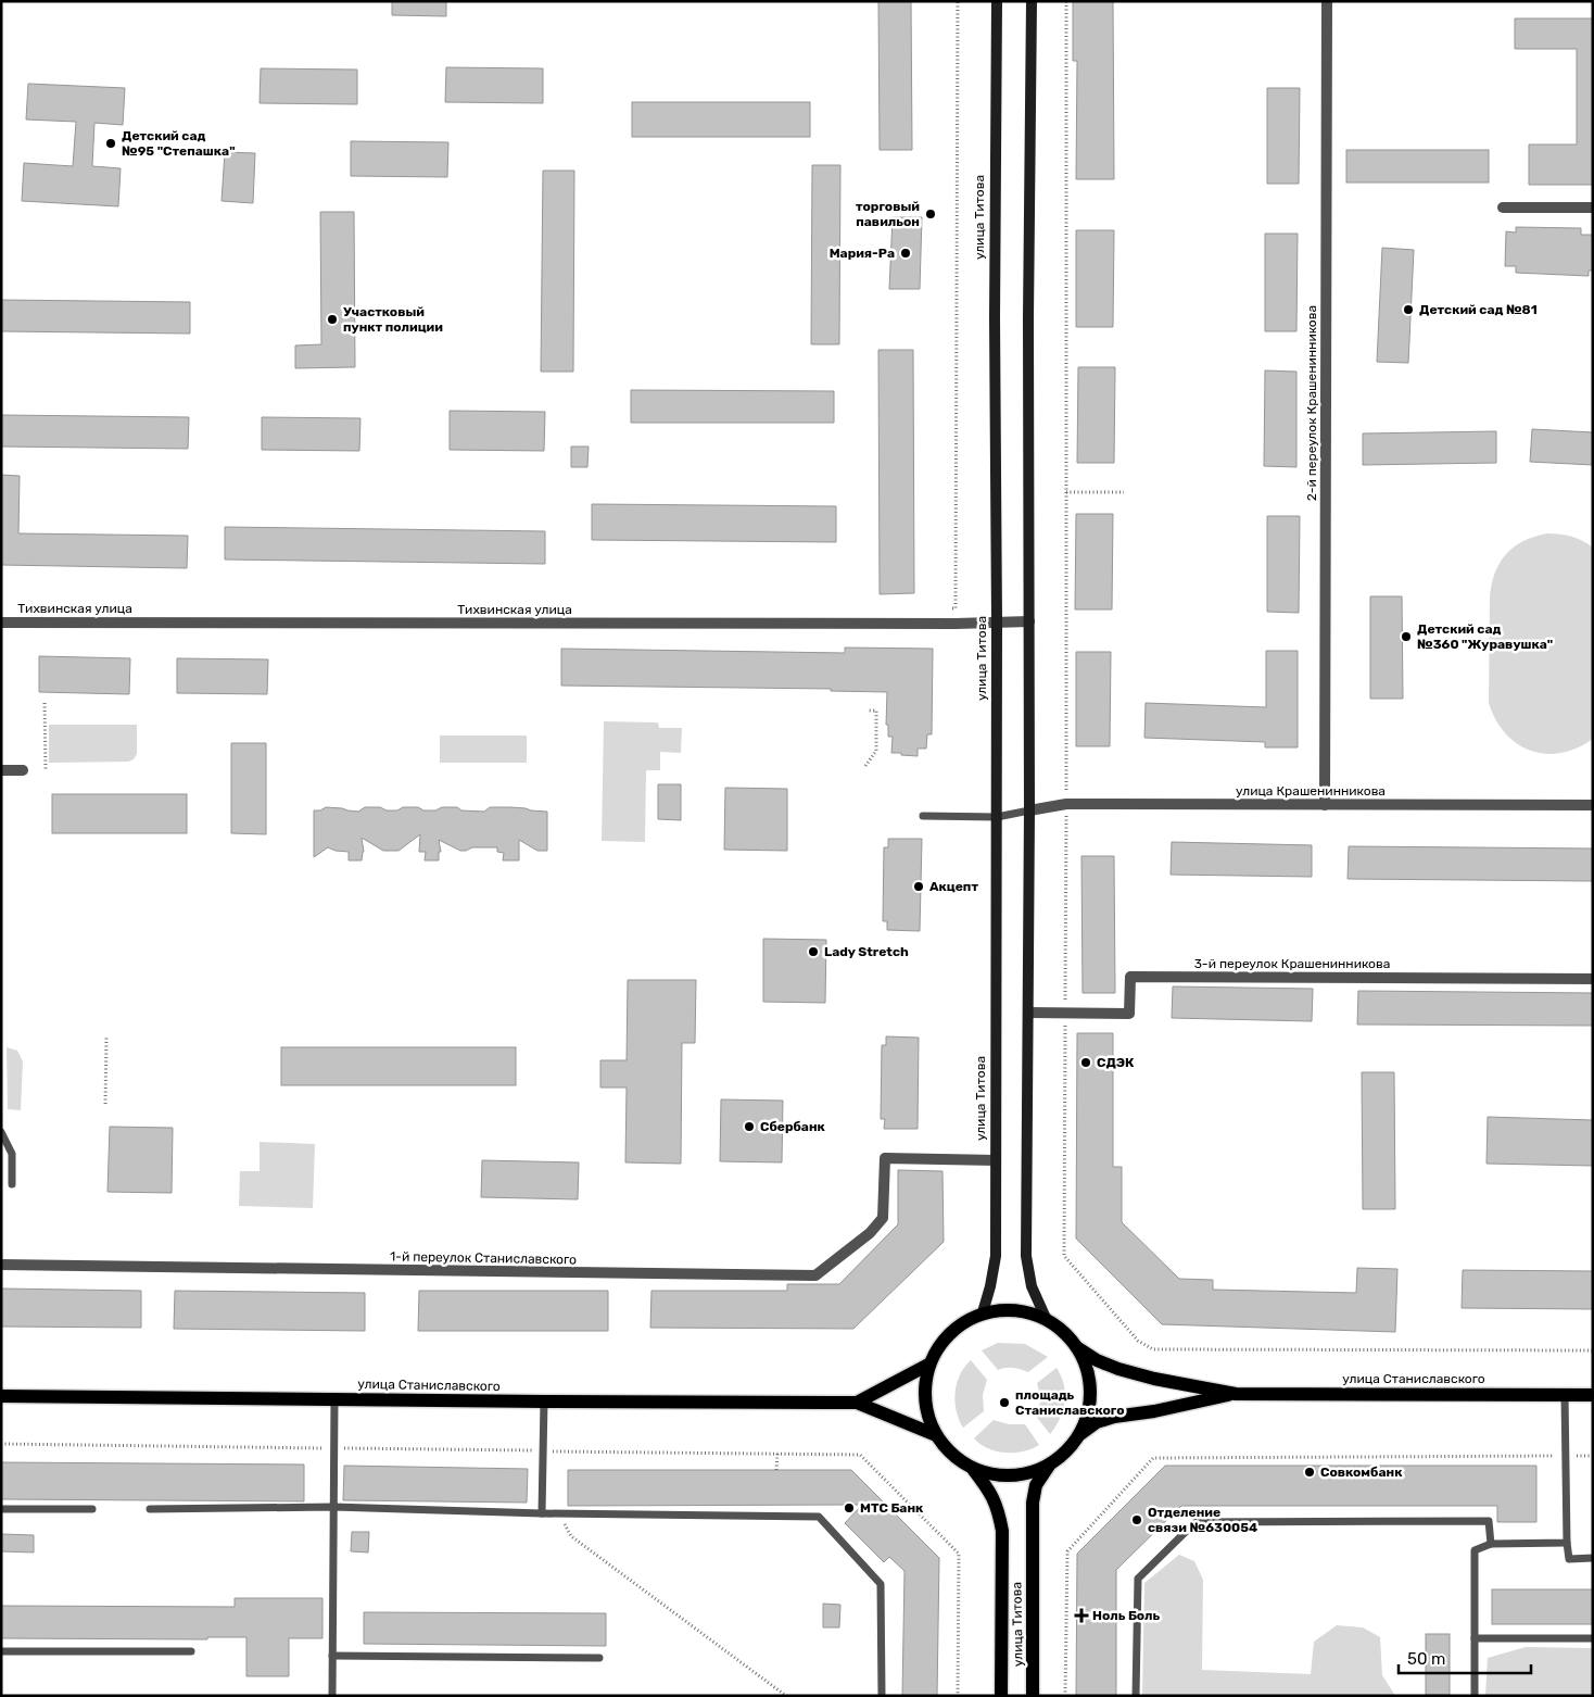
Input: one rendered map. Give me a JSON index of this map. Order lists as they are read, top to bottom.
{
  "streets": {
    "main road": ["улица Титова", "улица Станиславского"],
    "street": [
      "2-й переулок Крашенинникова",
      "Тихвинская улица",
      "улица Крашенинникова",
      "3-й переулок Крашенинникова",
      "1-й переулок Станиславского"
    ]
  },
  "crossings": [
    ["улица Титова", "Тихвинская улица"],
    ["улица Титова", "1-й переулок Станиславского"],
    ["2-й переулок Крашенинникова", "улица Крашенинникова"]
  ],
  "places": {
    "other": [
      "Детский сад №95 \"Степашка\"",
      "торговый павильон",
      "Мария-Ра",
      "Детский сад №81",
      "Участковый пункт полиции",
      "Детский сад №360 \"Журавушка\"",
      "Акцепт",
      "Lady Stretch",
      "СДЭК",
      "Сбербанк",
      "площадь Станиславского",
      "Совкомбанк",
      "МТС Банк",
      "Отделение связи №630054"
    ],
    "health": ["Ноль Боль"]
  },
  "scale_bar": "50 m"
}
